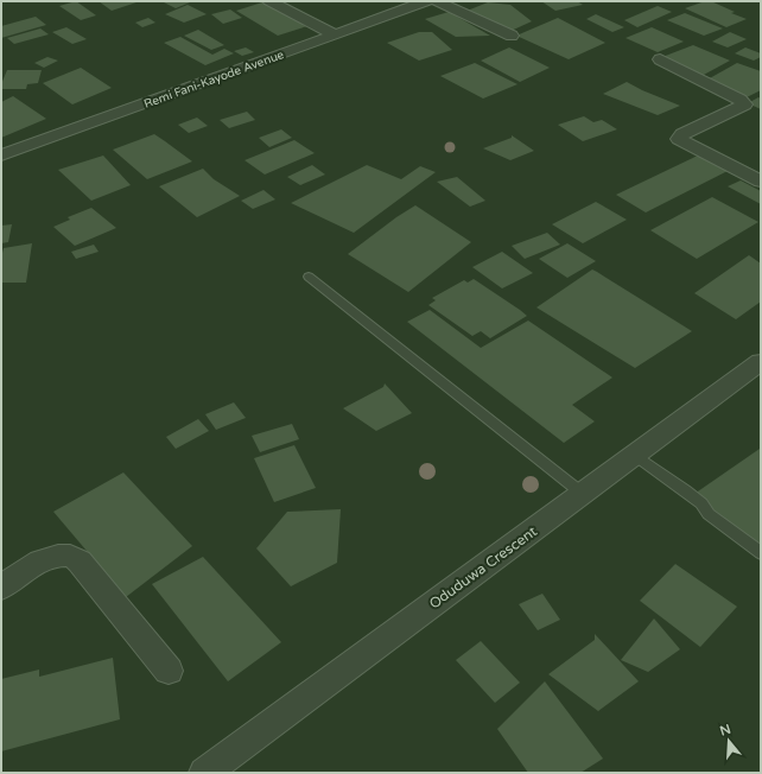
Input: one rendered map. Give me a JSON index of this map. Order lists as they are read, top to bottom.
{
  "streets": {
    "street": ["Remi Fani-Kayode Avenue", "Oduduwa Crescent"]
  },
  "north": "top"
}
